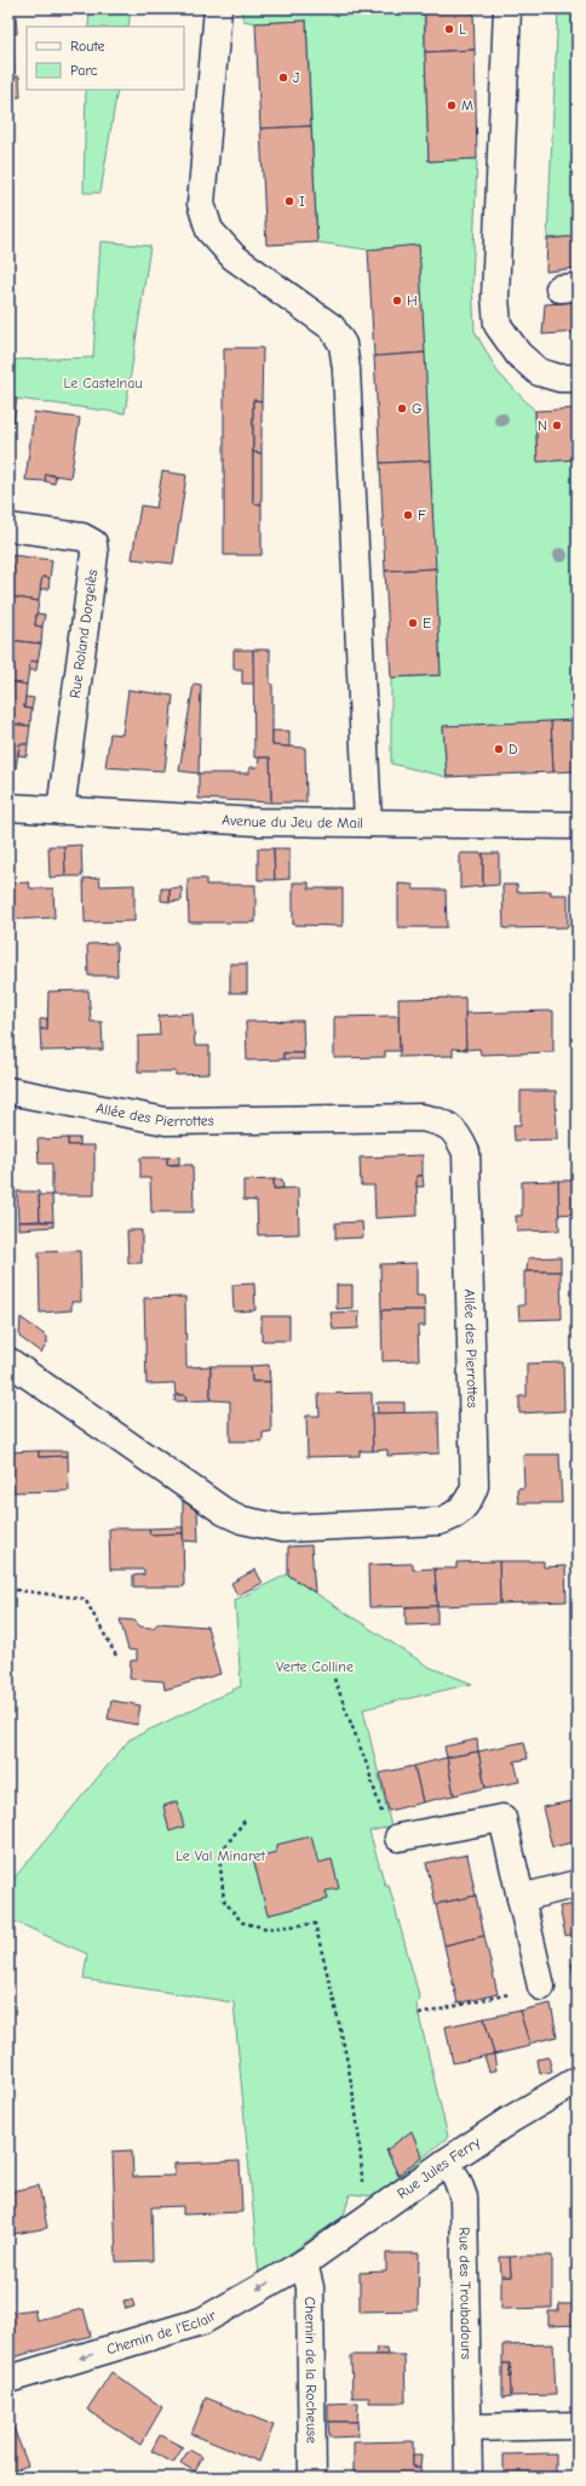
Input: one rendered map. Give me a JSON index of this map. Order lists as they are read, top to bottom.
{
  "streets": {
    "street": [
      "Rue Roland Dorgelès",
      "Avenue du Jeu de Mail",
      "Allée des Pierrottes",
      "Rue Jules Ferry",
      "Rue des Troubadours",
      "Chemin de l'Eclair",
      "Chemin de la Rocheuse"
    ]
  },
  "crossings": [
    ["Rue Roland Dorgelès", "Avenue du Jeu de Mail"],
    ["Rue Jules Ferry", "Rue des Troubadours"],
    ["Rue Jules Ferry", "Chemin de l'Eclair"],
    ["Rue Jules Ferry", "Chemin de la Rocheuse"],
    ["Chemin de l'Eclair", "Chemin de la Rocheuse"]
  ],
  "one_way": ["Chemin de l'Eclair"],
  "parks": ["Le Castelnau", "Verte Colline", "Le Val Minaret"],
  "places": [
    "L",
    "J",
    "M",
    "I",
    "H",
    "G",
    "N",
    "F",
    "E",
    "D"
  ],
  "house_numbers": ["5"],
  "legend": ["Route", "Parc"]
}
